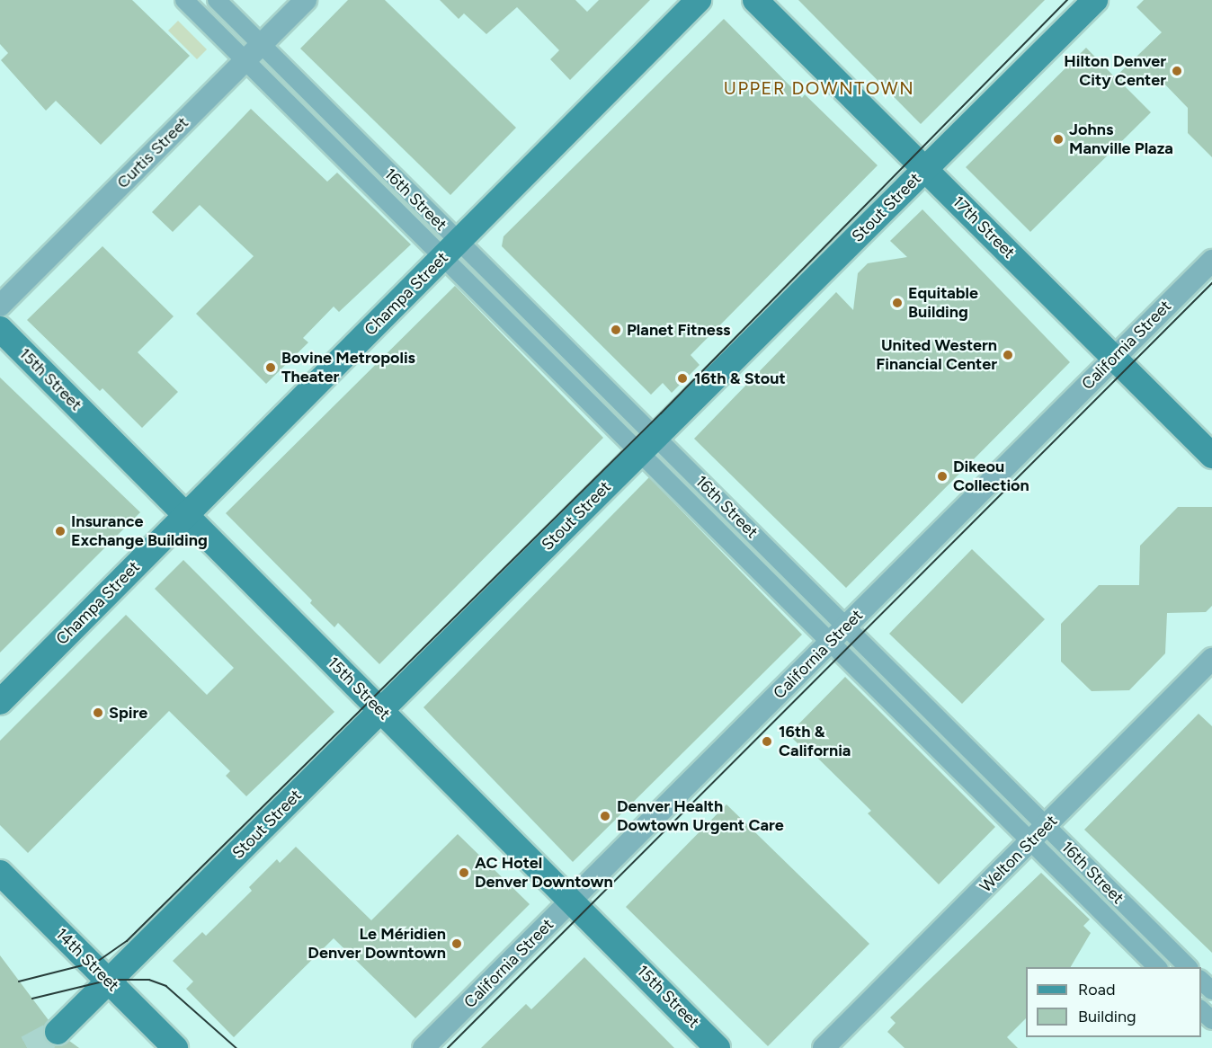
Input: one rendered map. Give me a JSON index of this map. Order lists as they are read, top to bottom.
{
  "streets": {
    "main road": [
      "Stout Street",
      "17th Street",
      "Champa Street",
      "15th Street",
      "14th Street"
    ],
    "street": [
      "Curtis Street",
      "16th Street",
      "California Street",
      "Welton Street"
    ]
  },
  "crossings": [
    ["Curtis Street", "16th Street"],
    ["16th Street", "Stout Street"],
    ["16th Street", "Champa Street"],
    ["16th Street", "California Street"],
    ["16th Street", "Welton Street"],
    ["Stout Street", "17th Street"],
    ["Stout Street", "15th Street"],
    ["Stout Street", "14th Street"],
    ["17th Street", "California Street"],
    ["Champa Street", "15th Street"],
    ["California Street", "15th Street"]
  ],
  "districts": ["UPPER DOWNTOWN"],
  "places": [
    "Hilton Denver City Center",
    "Johns Manville Plaza",
    "Equitable Building",
    "Planet Fitness",
    "United Western Financial Center",
    "Bovine Metropolis Theater",
    "16th & Stout",
    "Dikeou Collection",
    "Insurance Exchange Building",
    "Spire",
    "16th & California",
    "Denver Health Dowtown Urgent Care",
    "AC Hotel Denver Downtown",
    "Le Méridien Denver Downtown"
  ],
  "legend": ["Road", "Building"]
}
